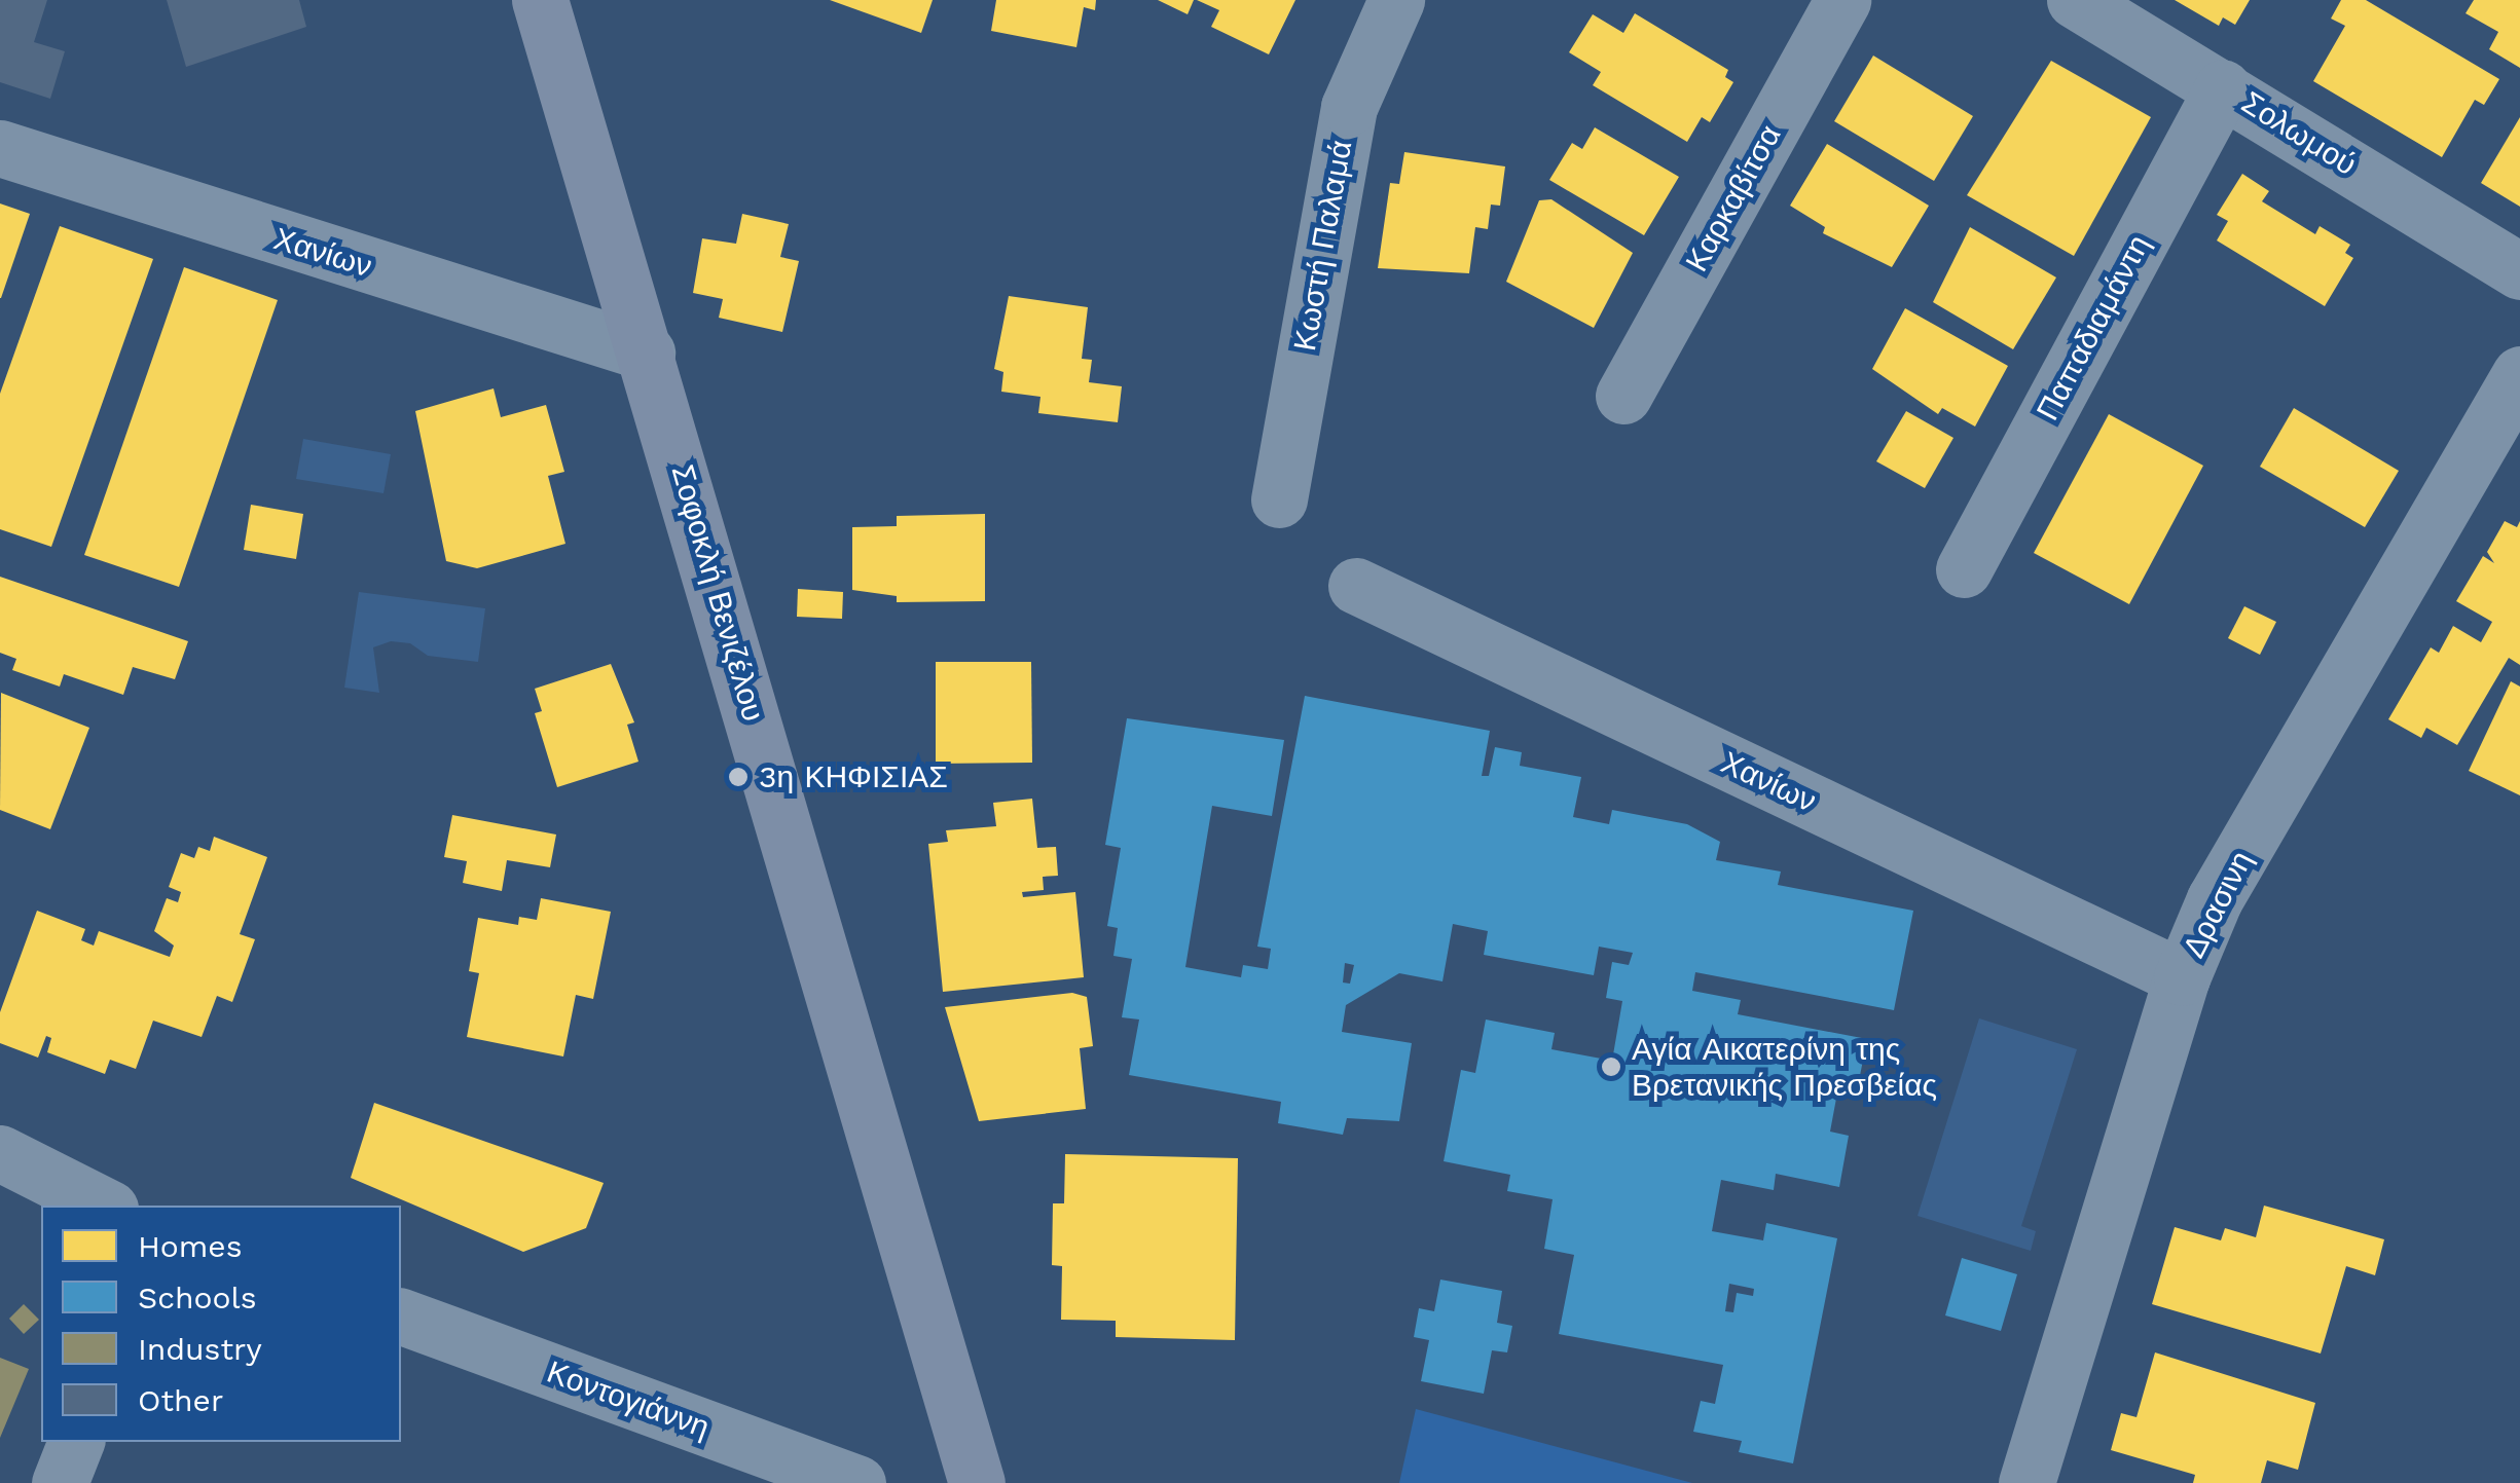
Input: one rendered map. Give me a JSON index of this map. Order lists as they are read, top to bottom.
{
  "streets": {
    "main road": ["Σοφοκλή Βενιζέλου"],
    "street": [
      "Σολωμού",
      "Καρκαβίτσα",
      "Κωστή Παλαμά",
      "Χανίων",
      "Παπαδιαμάντη",
      "Δρασινη",
      "Κοντογιάννη"
    ]
  },
  "crossings": [
    ["Σολωμού", "Παπαδιαμάντη"],
    ["Χανίων", "Σοφοκλή Βενιζέλου"],
    ["Χανίων", "Δρασινη"]
  ],
  "places": ["3η ΚΗΦΙΣΙΑΣ", "Αγία Αικατερίνη της Βρετανικής Πρεσβείας"],
  "legend": [
    "Homes",
    "Schools",
    "Industry",
    "Other"
  ]
}
